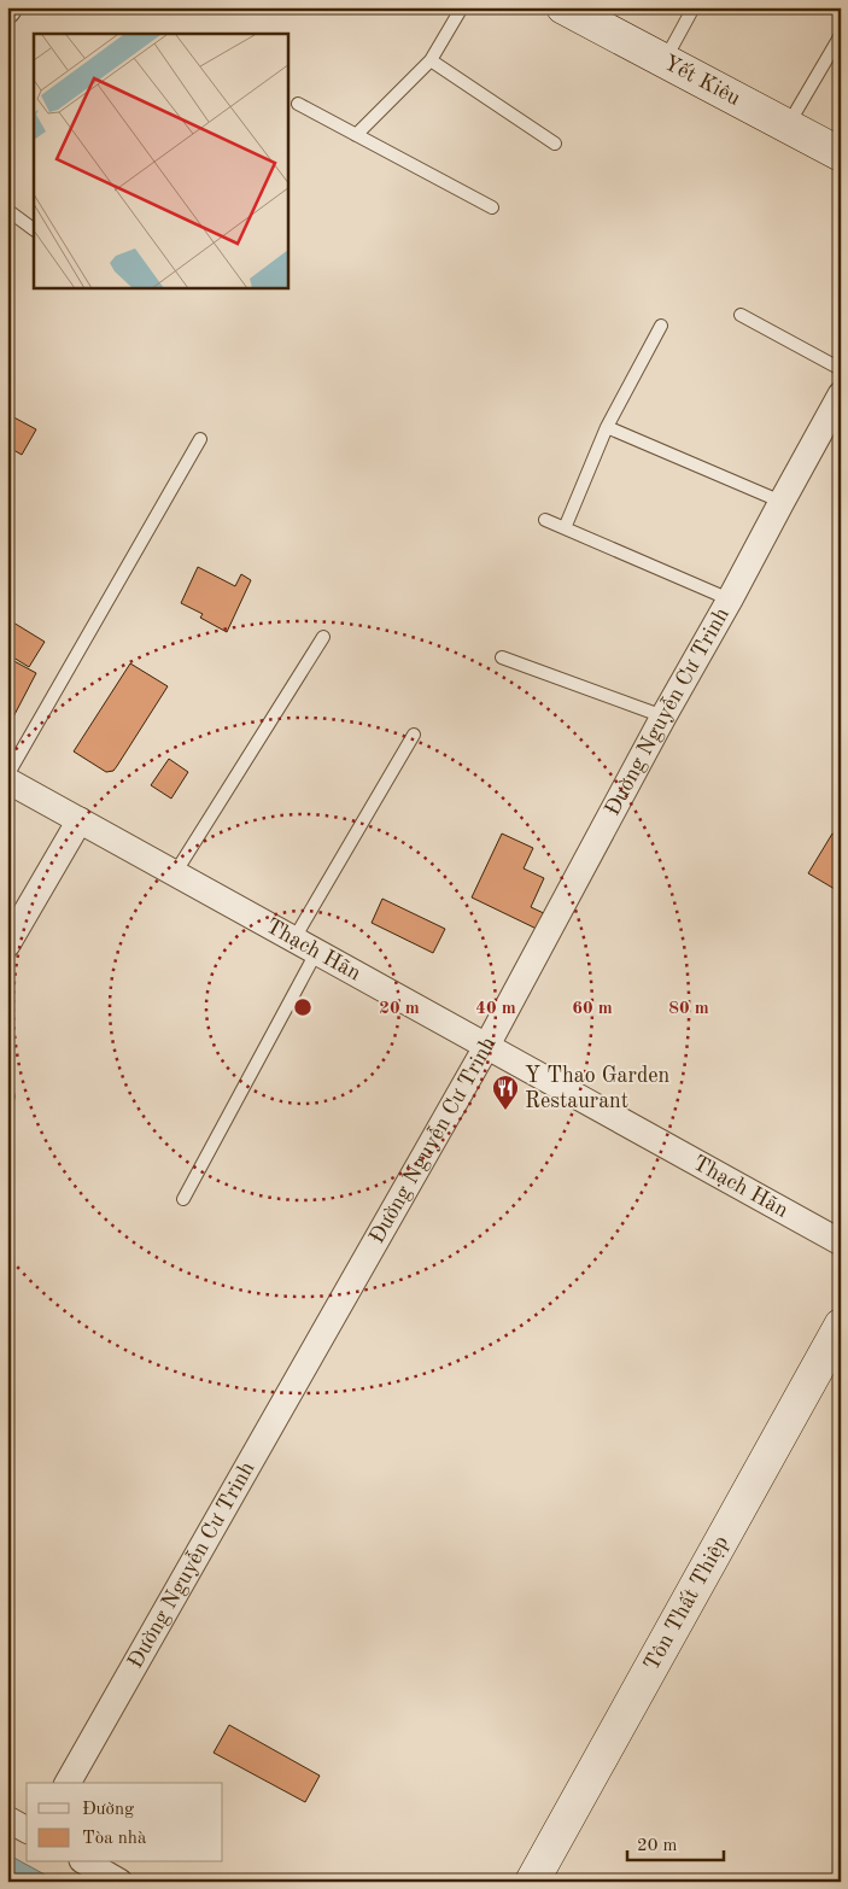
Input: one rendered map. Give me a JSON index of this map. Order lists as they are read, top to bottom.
{
  "streets": {
    "street": [
      "Yết Kiêu",
      "Đường Nguyễn Cư Trinh",
      "Thạch Hãn",
      "Tôn Thất Thiệp"
    ]
  },
  "crossings": [
    ["Đường Nguyễn Cư Trinh", "Thạch Hãn"]
  ],
  "places": {
    "restaurant": ["Y Thao Garden Restaurant"]
  },
  "legend": ["Đường", "Tòa nhà"],
  "scale_bar": "20 m",
  "rings": [
    "20 m",
    "40 m",
    "60 m",
    "80 m"
  ]
}
